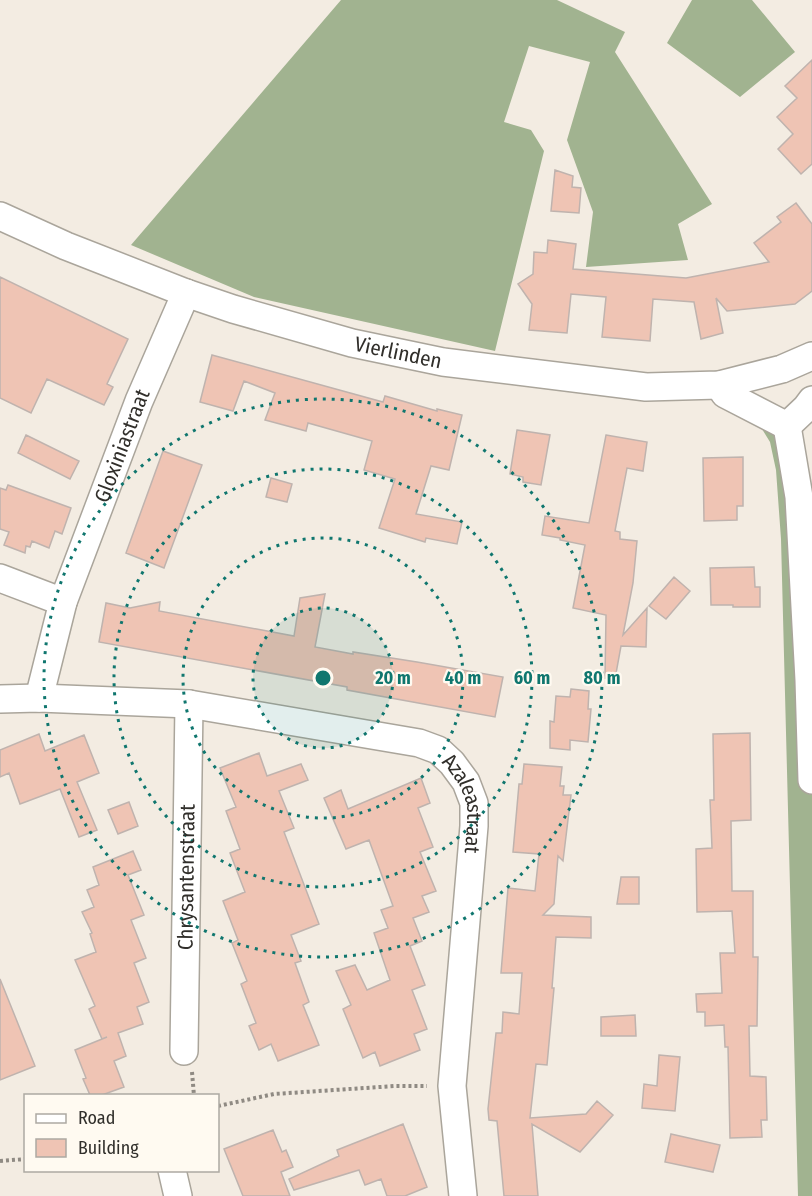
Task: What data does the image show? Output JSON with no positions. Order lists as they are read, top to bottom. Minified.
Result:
{"streets":{"street":["Vierlinden","Gloxiniastraat","Azaleastraat","Chrysantenstraat"]},"crossings":[["Vierlinden","Gloxiniastraat"],["Gloxiniastraat","Azaleastraat"],["Azaleastraat","Chrysantenstraat"]],"legend":["Road","Building"],"rings":["20 m","40 m","60 m","80 m"]}
